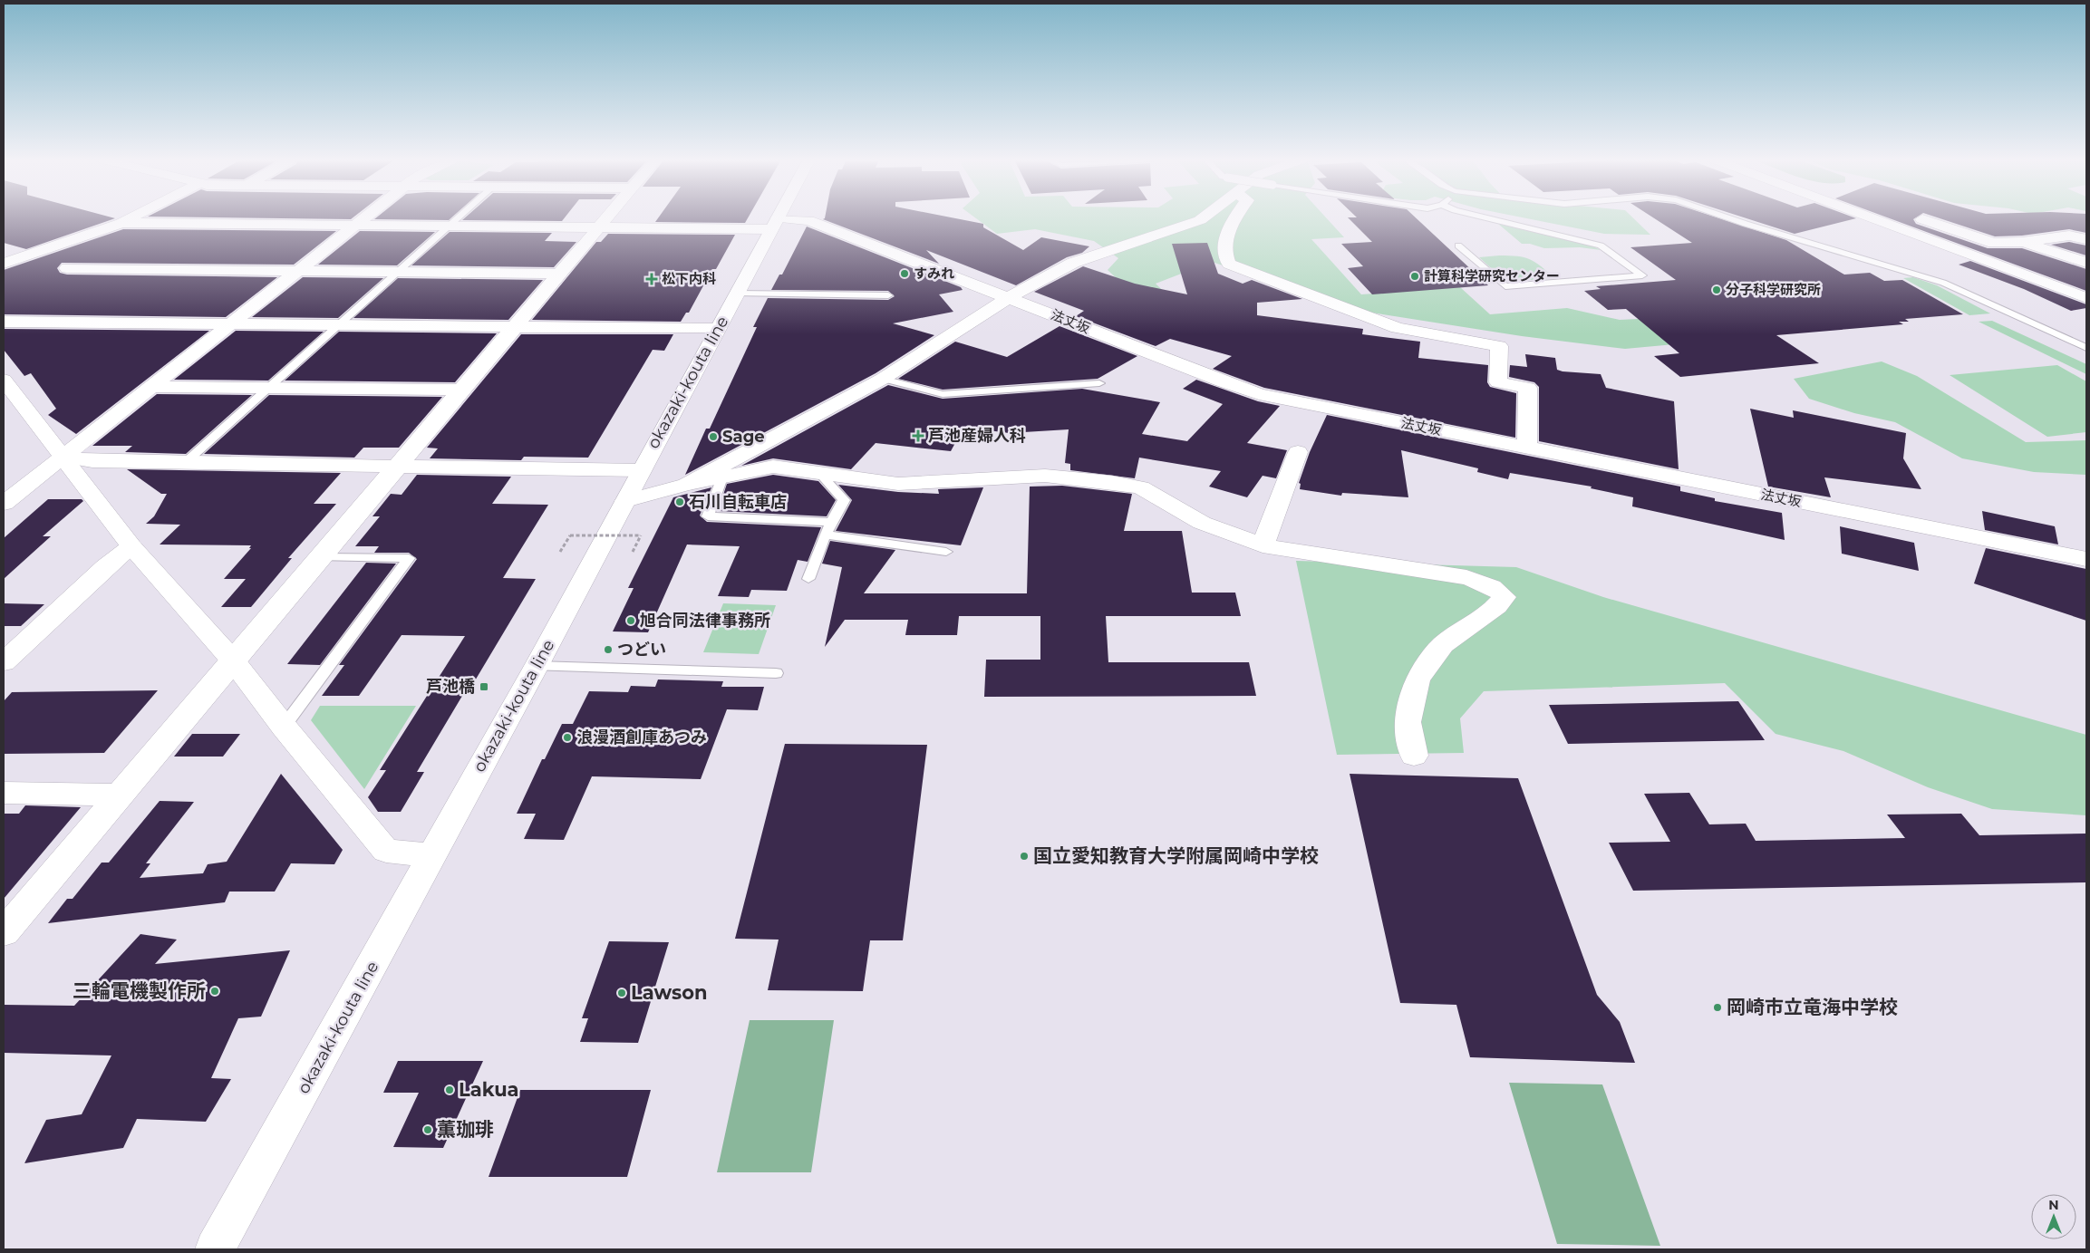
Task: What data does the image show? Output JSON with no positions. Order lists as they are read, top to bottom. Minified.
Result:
{"streets":{"street":["法丈坂","okazaki-kouta line"]},"crossings":[["法丈坂","okazaki-kouta line"]],"places":{"other":["すみれ","計算科学研究センター","分子科学研究所","Sage","石川自転車店","旭合同法律事務所","つどい","浪漫酒創庫あつみ","国立愛知教育大学附属岡崎中学校","三輪電機製作所","Lawson","岡崎市立竜海中学校","Lakua","薫珈琲"],"health":["松下内科","芦池産婦人科"],"transit":["芦池橋"]},"north":"top"}
